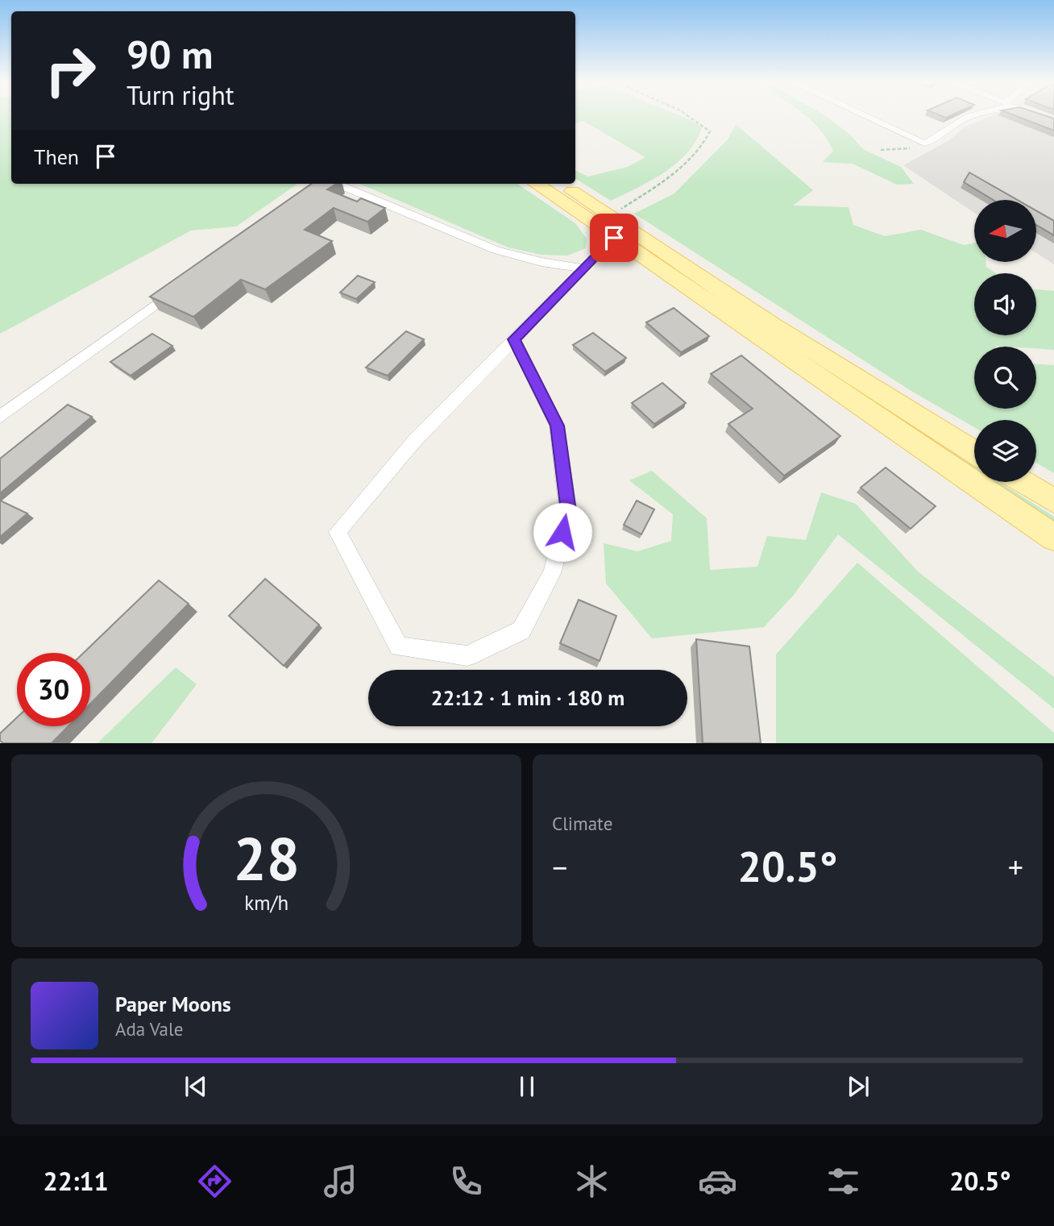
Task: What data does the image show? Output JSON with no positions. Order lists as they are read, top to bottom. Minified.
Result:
{"north":"left","page":{"turn":["90 m","Turn right"],"then":"Then","limit":"30","trip":"22:12 · 1 min · 180 m","tile":"Climate","heat":["−","20.5°","+"],"song":["Paper Moons","Ada Vale"],"tabs":["22:11","20.5°"],"gauge":["28","km/h"]}}
